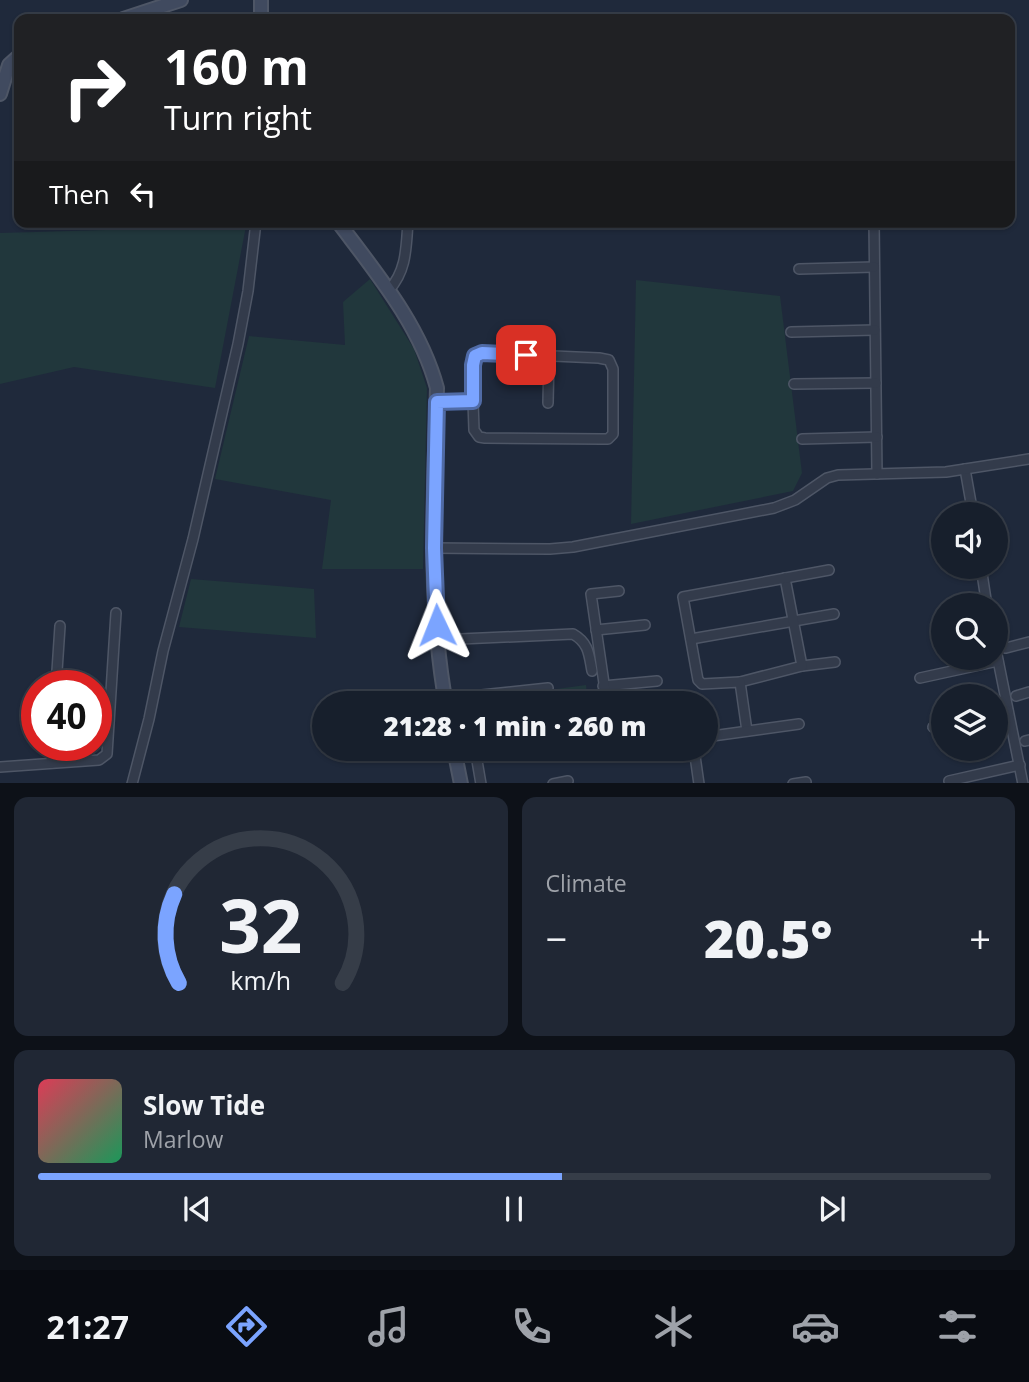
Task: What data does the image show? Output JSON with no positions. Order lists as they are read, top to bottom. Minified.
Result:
{"page":{"turn":["160 m","Turn right"],"then":"Then","limit":"40","trip":"21:28 · 1 min · 260 m","tile":"Climate","heat":["−","20.5°","+"],"song":["Slow Tide","Marlow"],"tabs":"21:27","gauge":["32","km/h"]}}
